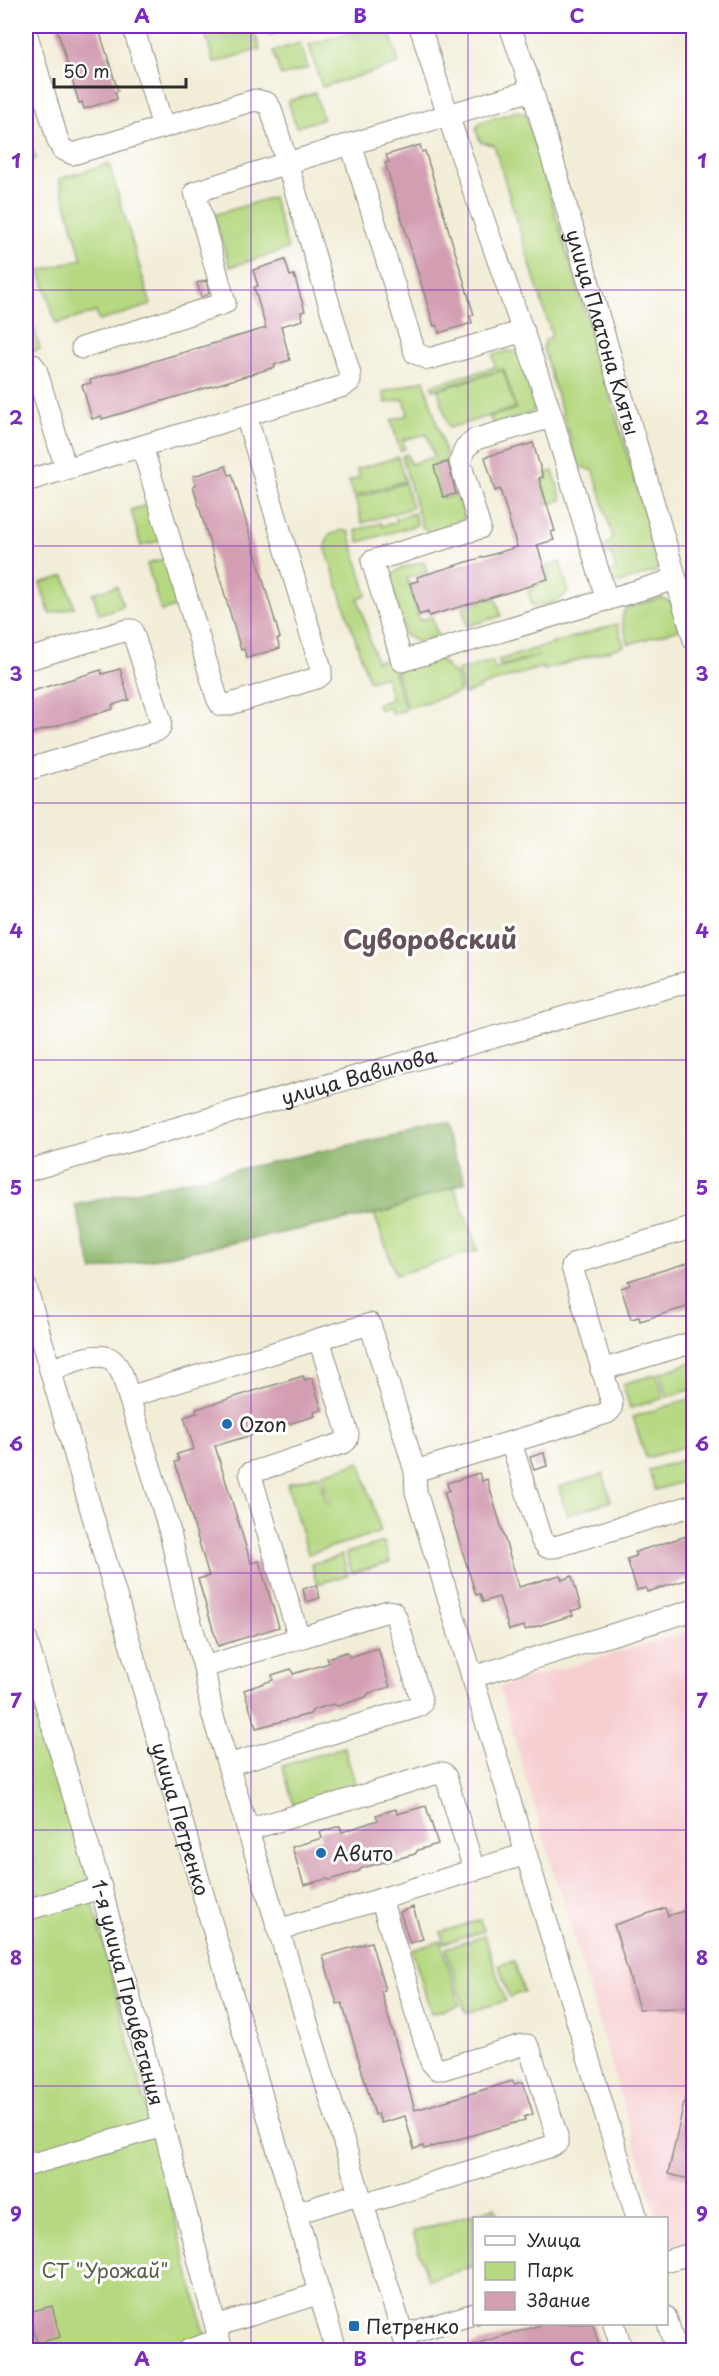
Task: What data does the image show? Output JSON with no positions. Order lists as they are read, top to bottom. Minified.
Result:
{"streets":{"street":["улица Платона Кляты","улица Вавилова","улица Петренко","1-я улица Процветания"]},"districts":["Суворовский"],"parks":["СТ \"Урожай\""],"places":{"other":["Ozon","Авито"],"transit":["Петренко"]},"legend":["Улица","Парк","Здание"],"scale_bar":"50 m","grid":{"columns":["A","B","C"],"rows":["1","2","3","4","5","6","7","8","9"]}}
